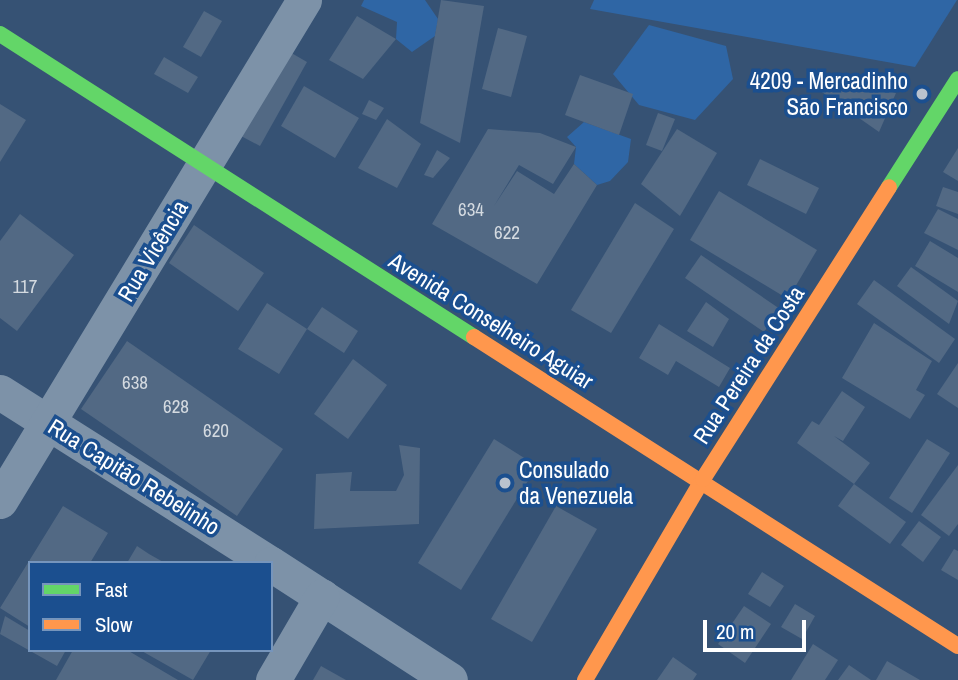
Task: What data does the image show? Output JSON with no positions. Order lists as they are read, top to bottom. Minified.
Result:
{"streets":{"main road":["Avenida Conselheiro Aguiar","Rua Pereira da Costa"],"street":["Rua Vicência","Rua Capitão Rebelinho"]},"crossings":[["Rua Vicência","Avenida Conselheiro Aguiar"],["Rua Vicência","Rua Capitão Rebelinho"],["Avenida Conselheiro Aguiar","Rua Pereira da Costa"]],"places":["4209 - Mercadinho São Francisco","Consulado da Venezuela"],"house_numbers":["634","622","117","638","628","620"],"legend":["Fast","Slow"],"scale_bar":"20 m"}
